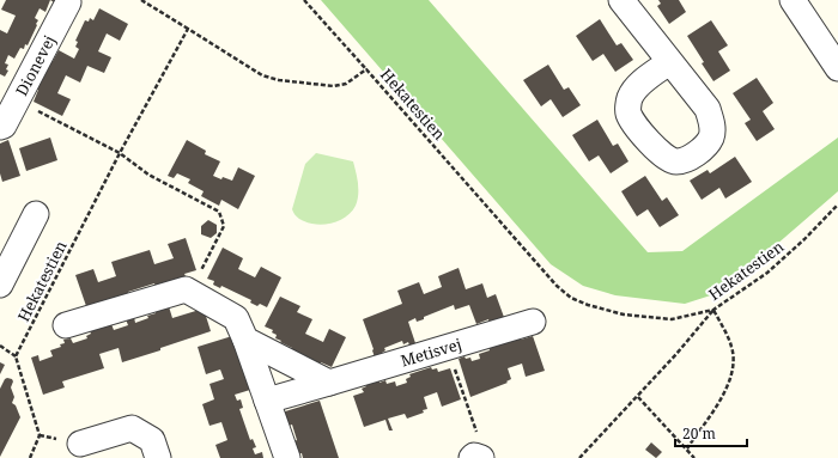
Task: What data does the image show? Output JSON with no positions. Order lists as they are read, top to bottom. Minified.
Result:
{"streets":{"street":["Dionevej","Metisvej"],"path":["Hekatestien"]},"scale_bar":"20 m"}
